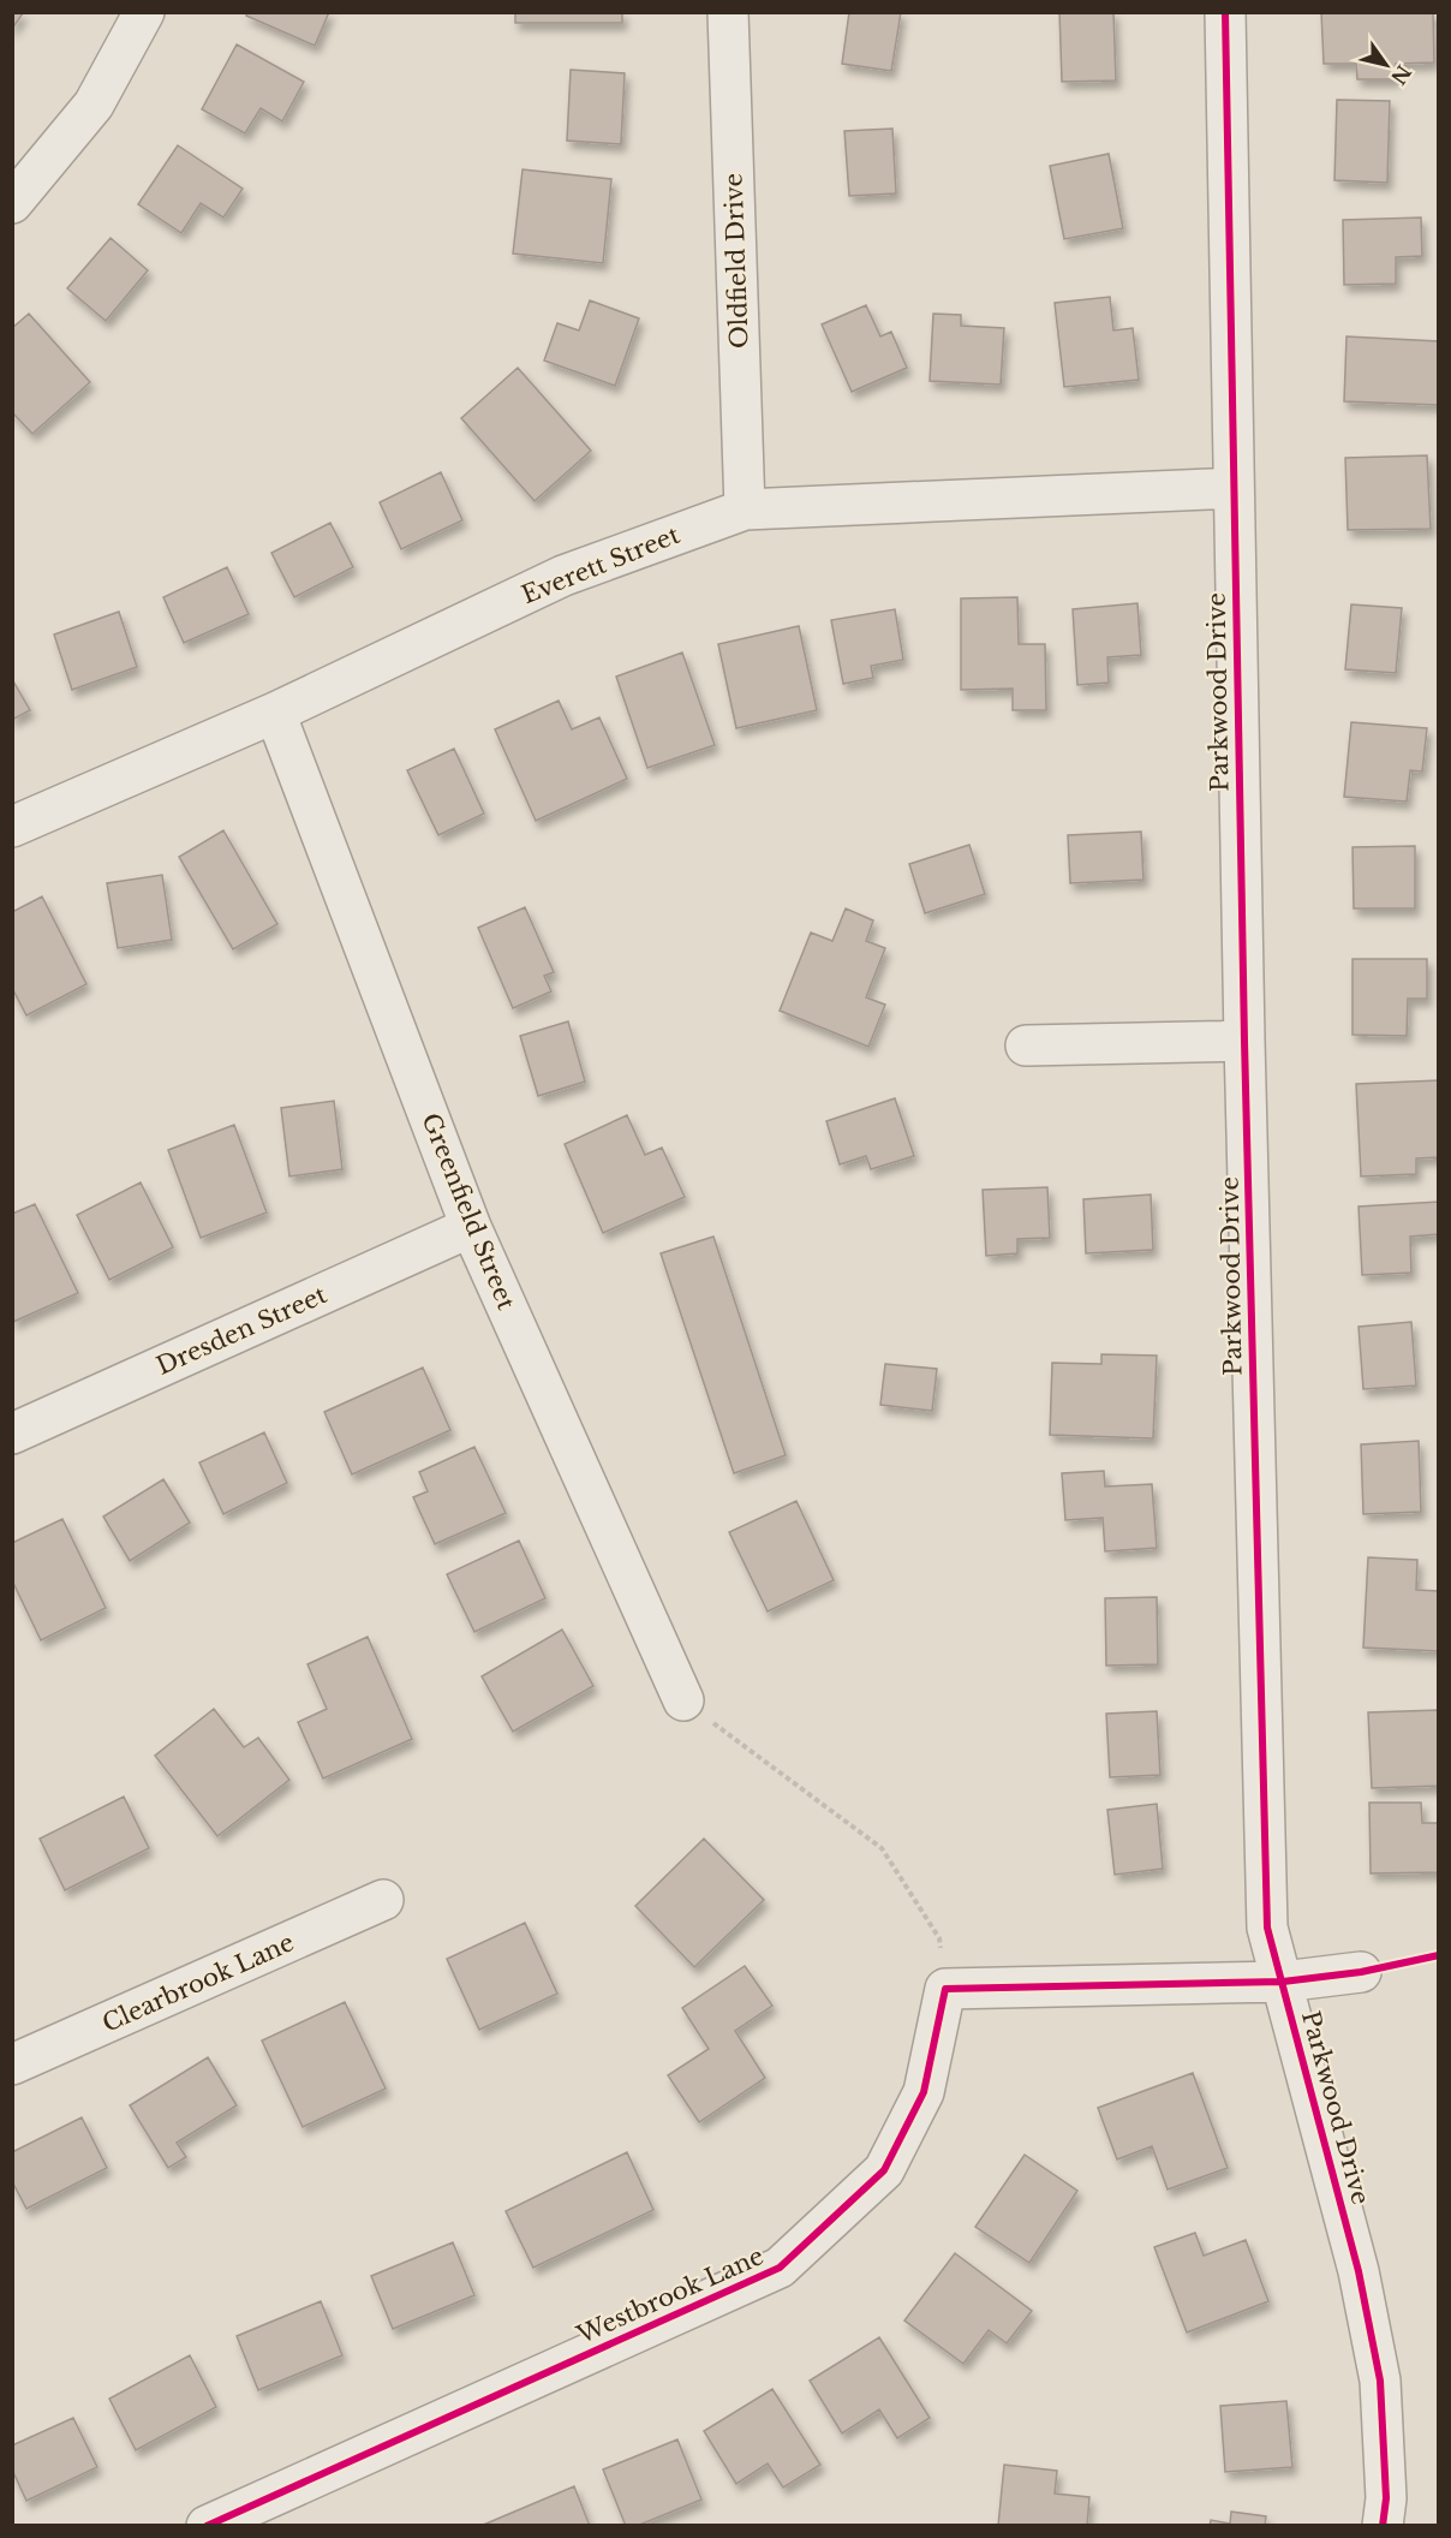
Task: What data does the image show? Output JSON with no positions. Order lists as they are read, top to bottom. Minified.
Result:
{"streets":{"street":["Oldfield Drive","Everett Street","Parkwood Drive","Greenfield Street","Dresden Street","Clearbrook Lane","Westbrook Lane"]},"crossings":[["Oldfield Drive","Everett Street"],["Everett Street","Parkwood Drive"],["Everett Street","Greenfield Street"],["Greenfield Street","Dresden Street"]],"north":"bottom right"}
